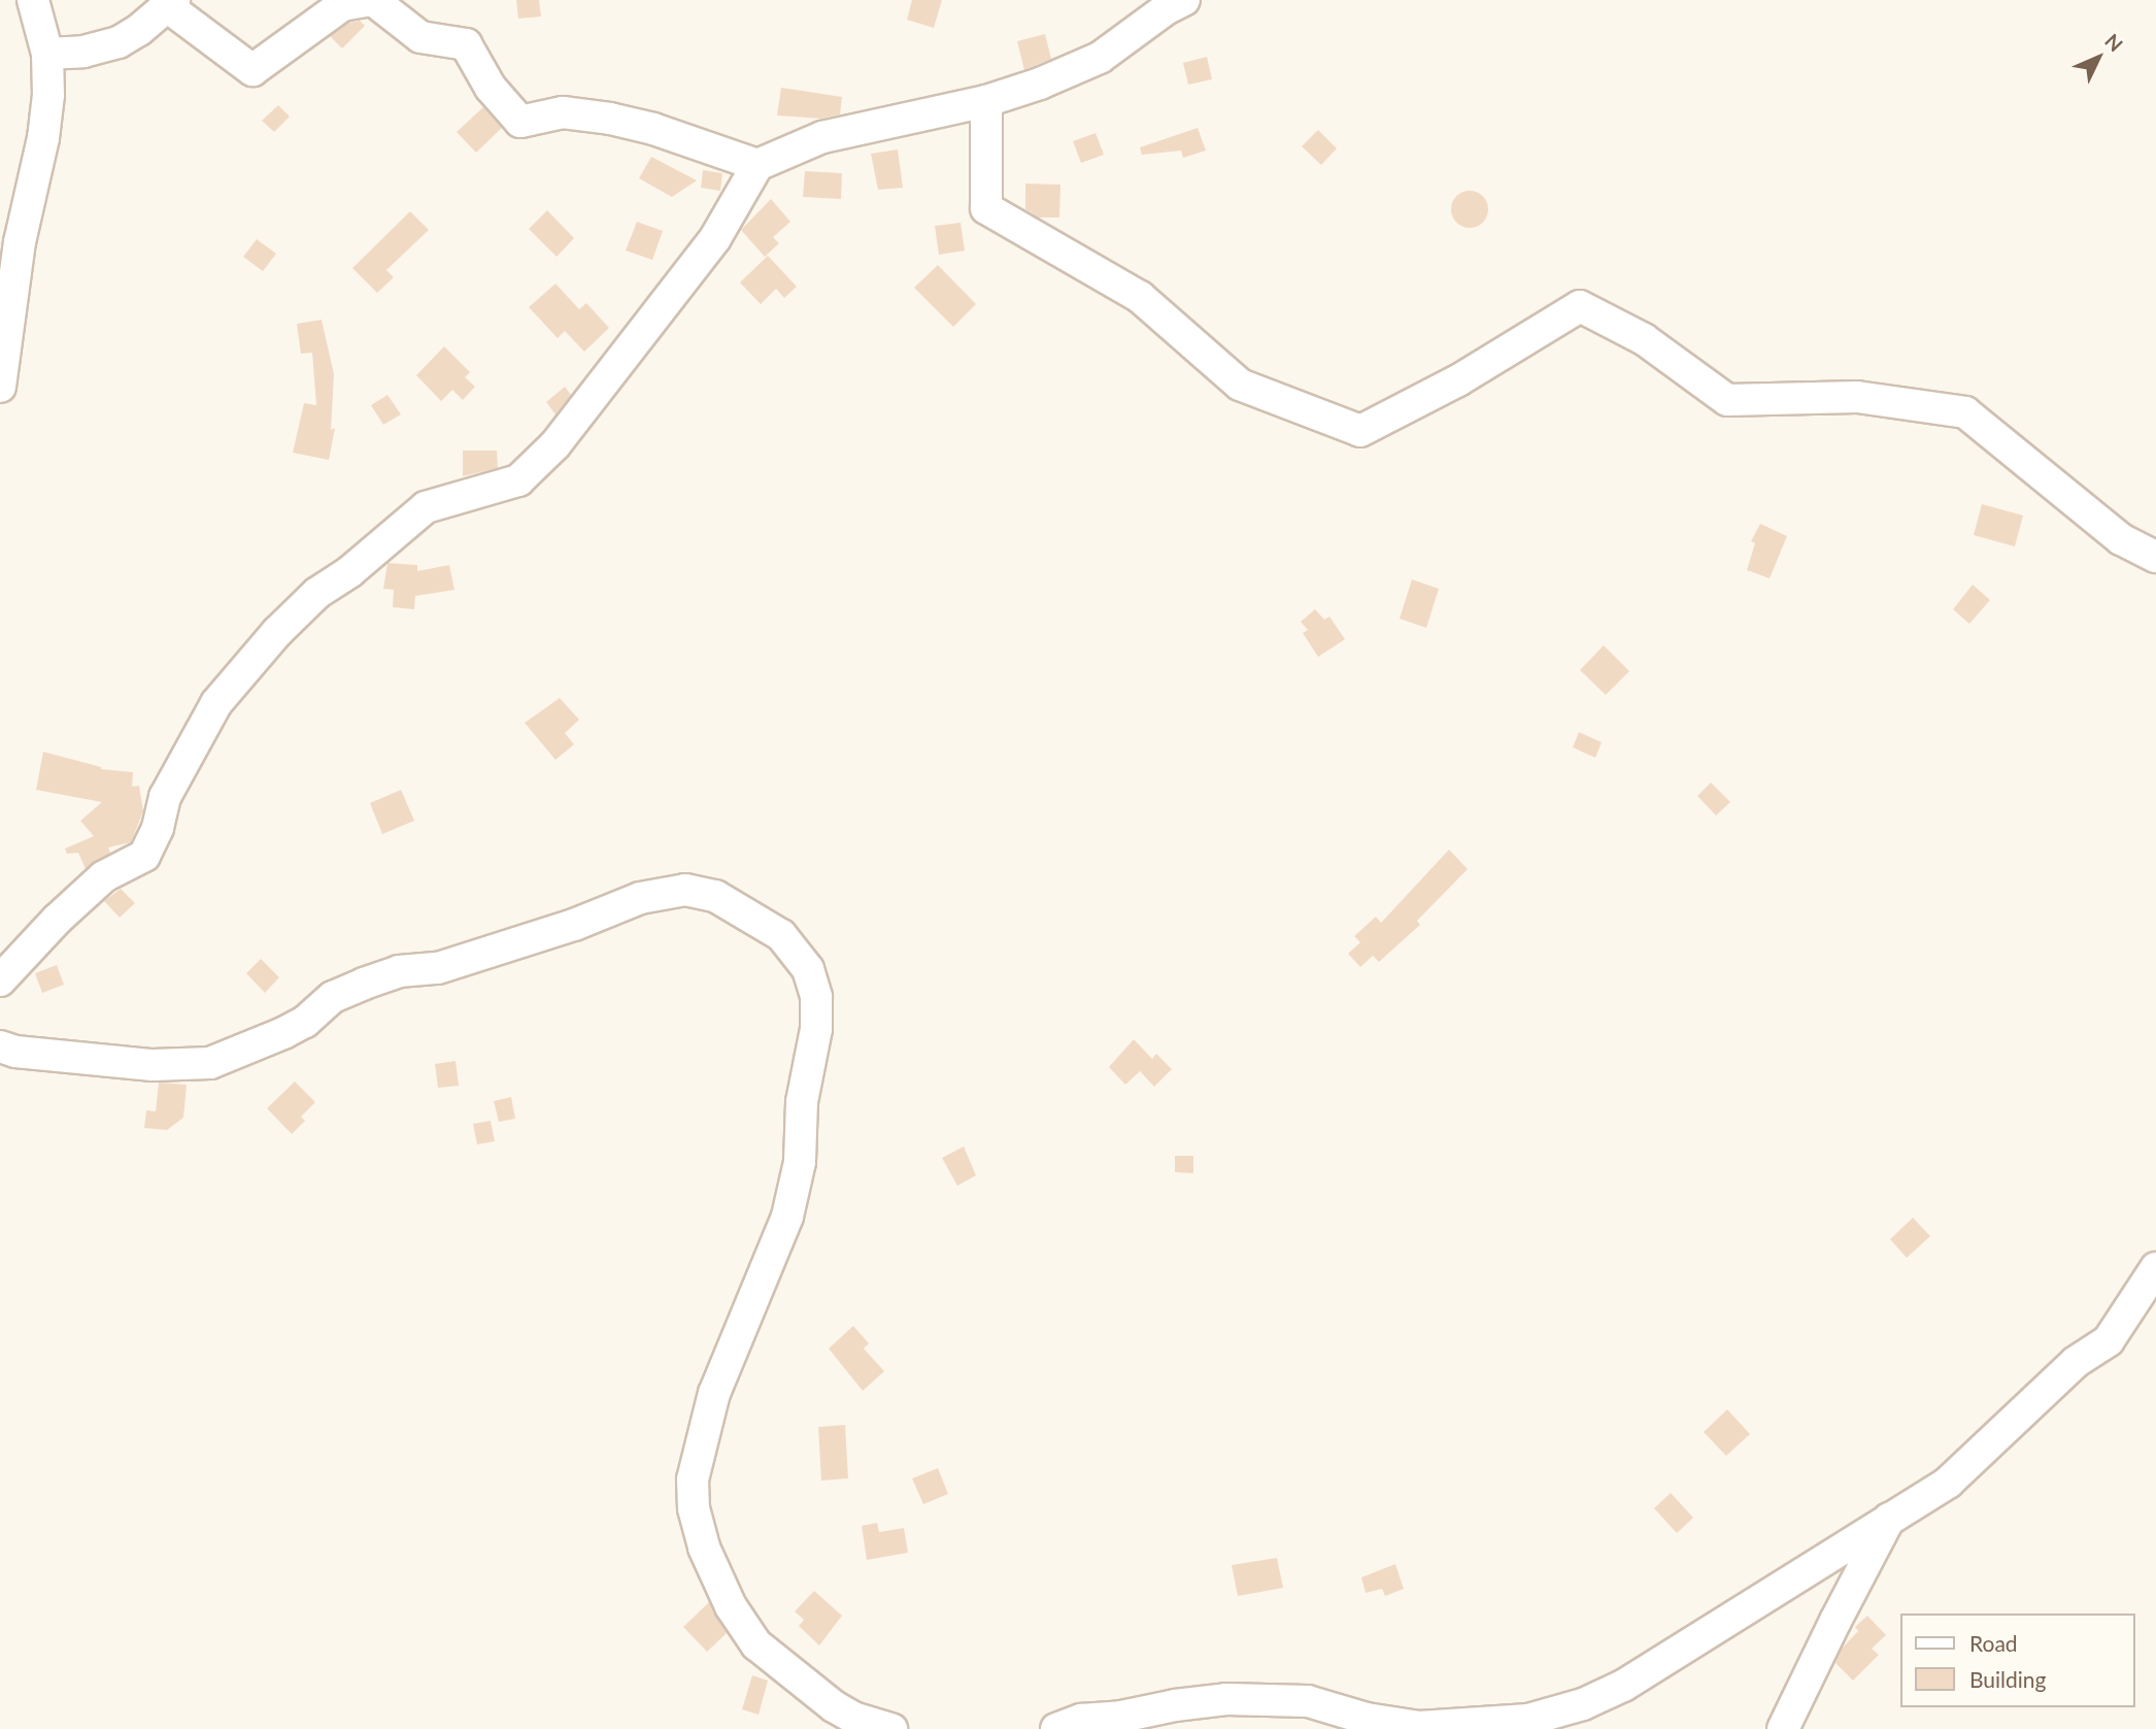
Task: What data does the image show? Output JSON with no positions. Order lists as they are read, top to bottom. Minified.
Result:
{"legend":["Road","Building"],"north":"top right"}
